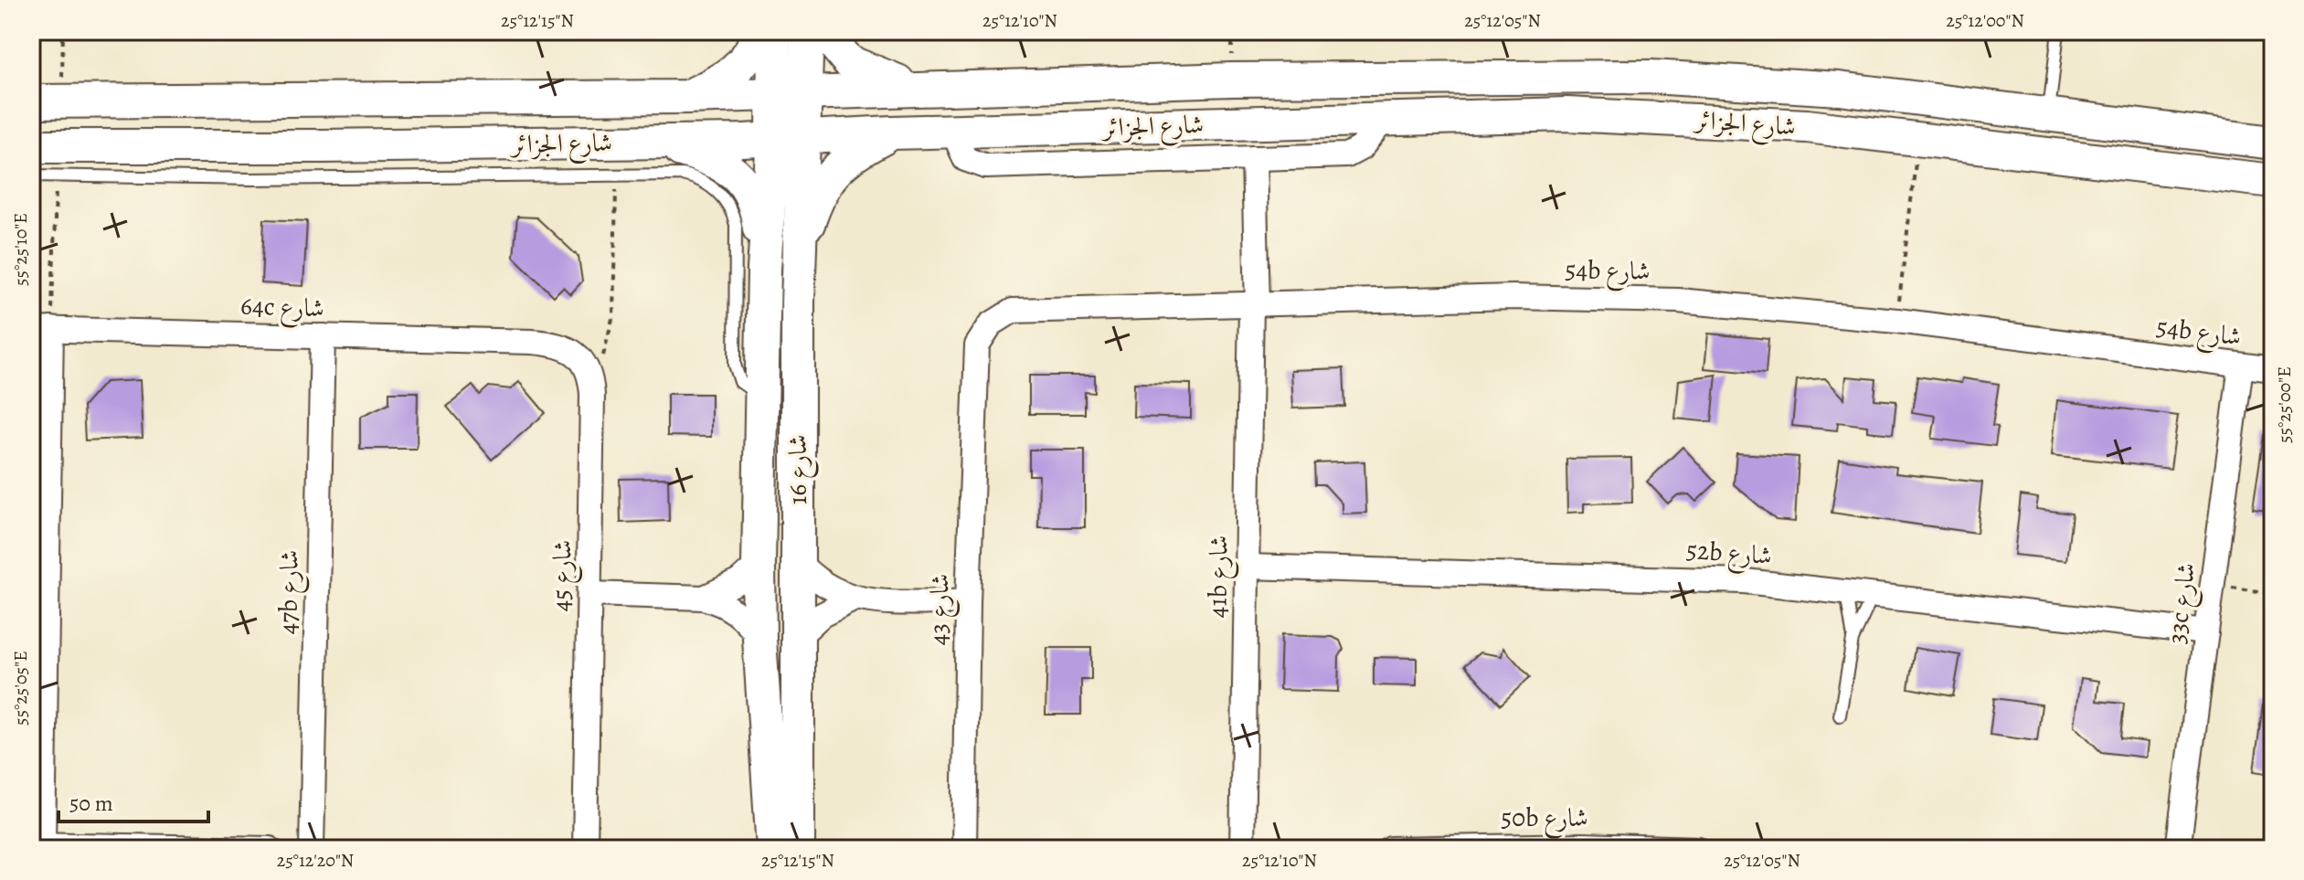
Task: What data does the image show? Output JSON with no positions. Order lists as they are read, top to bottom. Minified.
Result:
{"streets":{"main road":["شارع الجزائر","شارع 16"],"street":["54b شارع","64c شارع","52b شارع","شارع 45","41b شارع","47b شارع","33c شارع","شارع 43","50b شارع"]},"crossings":[["شارع الجزائر","شارع 16"],["54b شارع","41b شارع"],["54b شارع","33c شارع"],["54b شارع","شارع 43"],["64c شارع","شارع 45"],["64c شارع","47b شارع"],["52b شارع","41b شارع"],["52b شارع","33c شارع"]],"scale_bar":"50 m","coordinates":["25°12'15\"N","25°12'10\"N","25°12'05\"N","25°12'00\"N","55°25'10\"E","55°25'00\"E","55°25'05\"E","25°12'20\"N"]}
